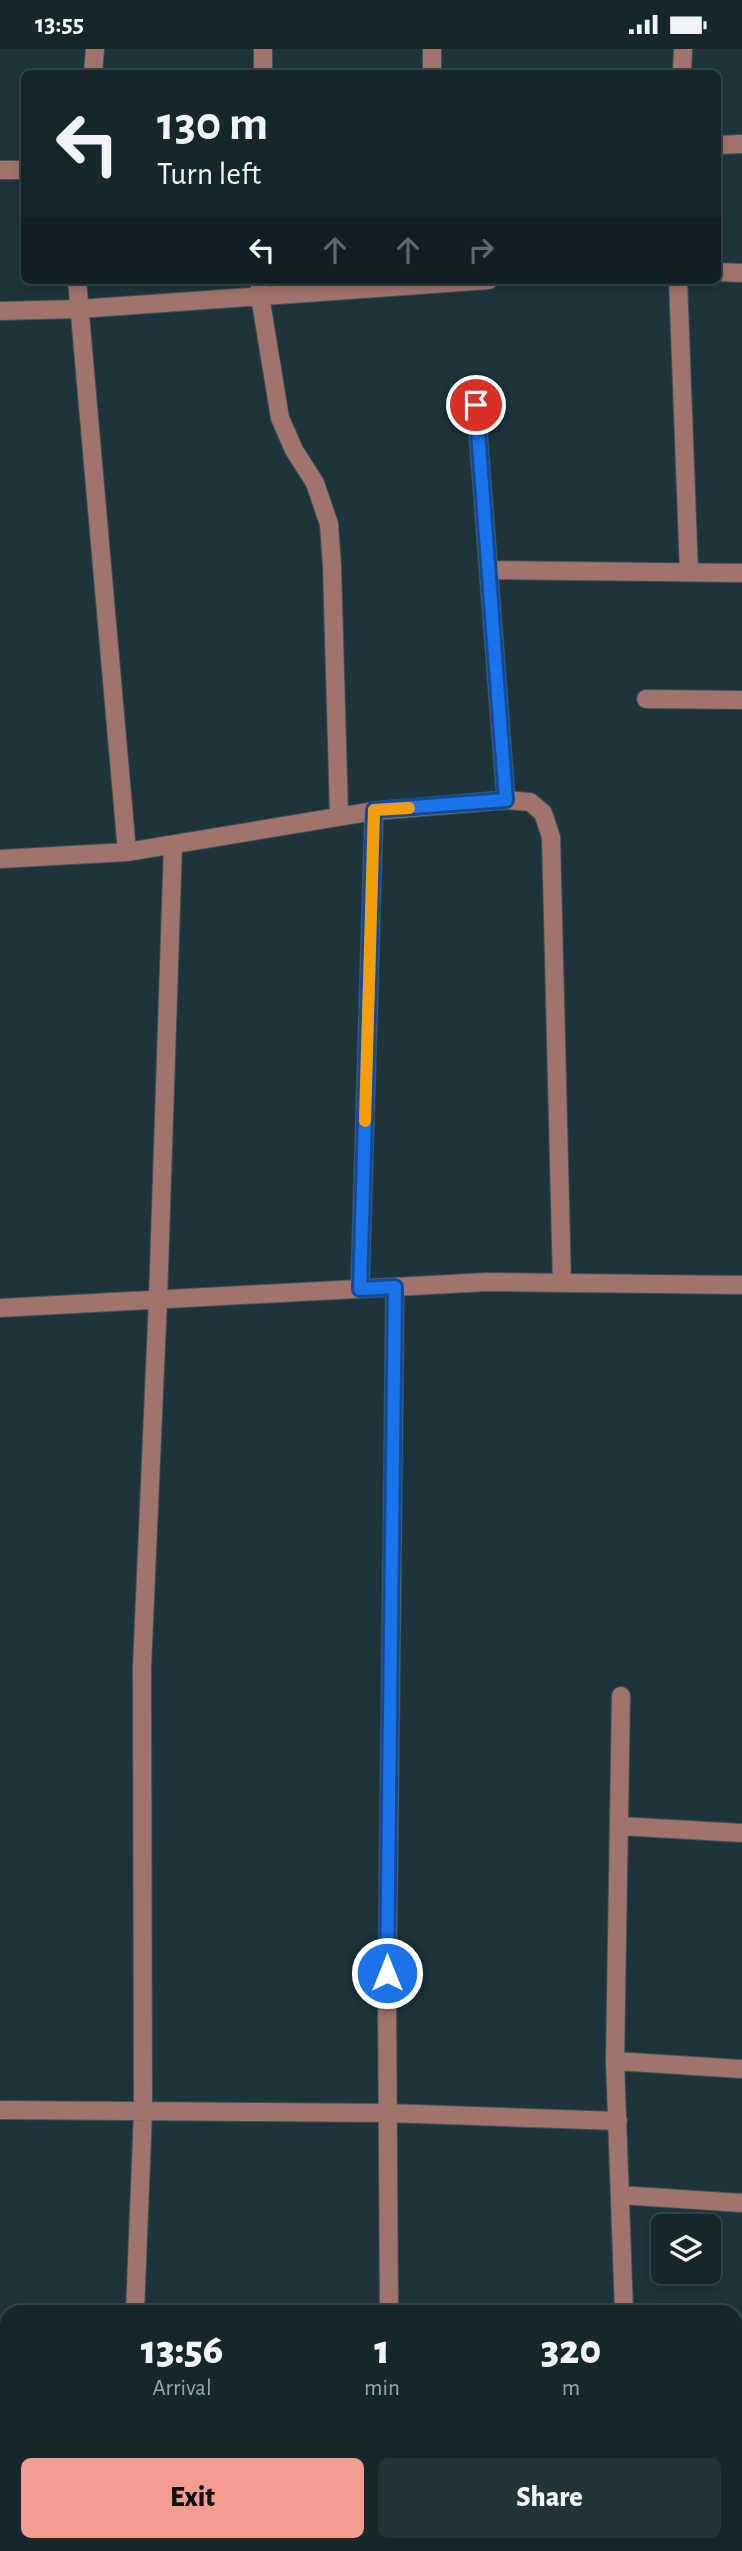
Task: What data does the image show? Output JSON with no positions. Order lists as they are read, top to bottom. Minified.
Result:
{"page":{"status":"13:55","turn":["130 m","Turn left"],"eta":["13:56","Arrival","1","min","320","m"],"buttons":["Exit","Share"]}}
